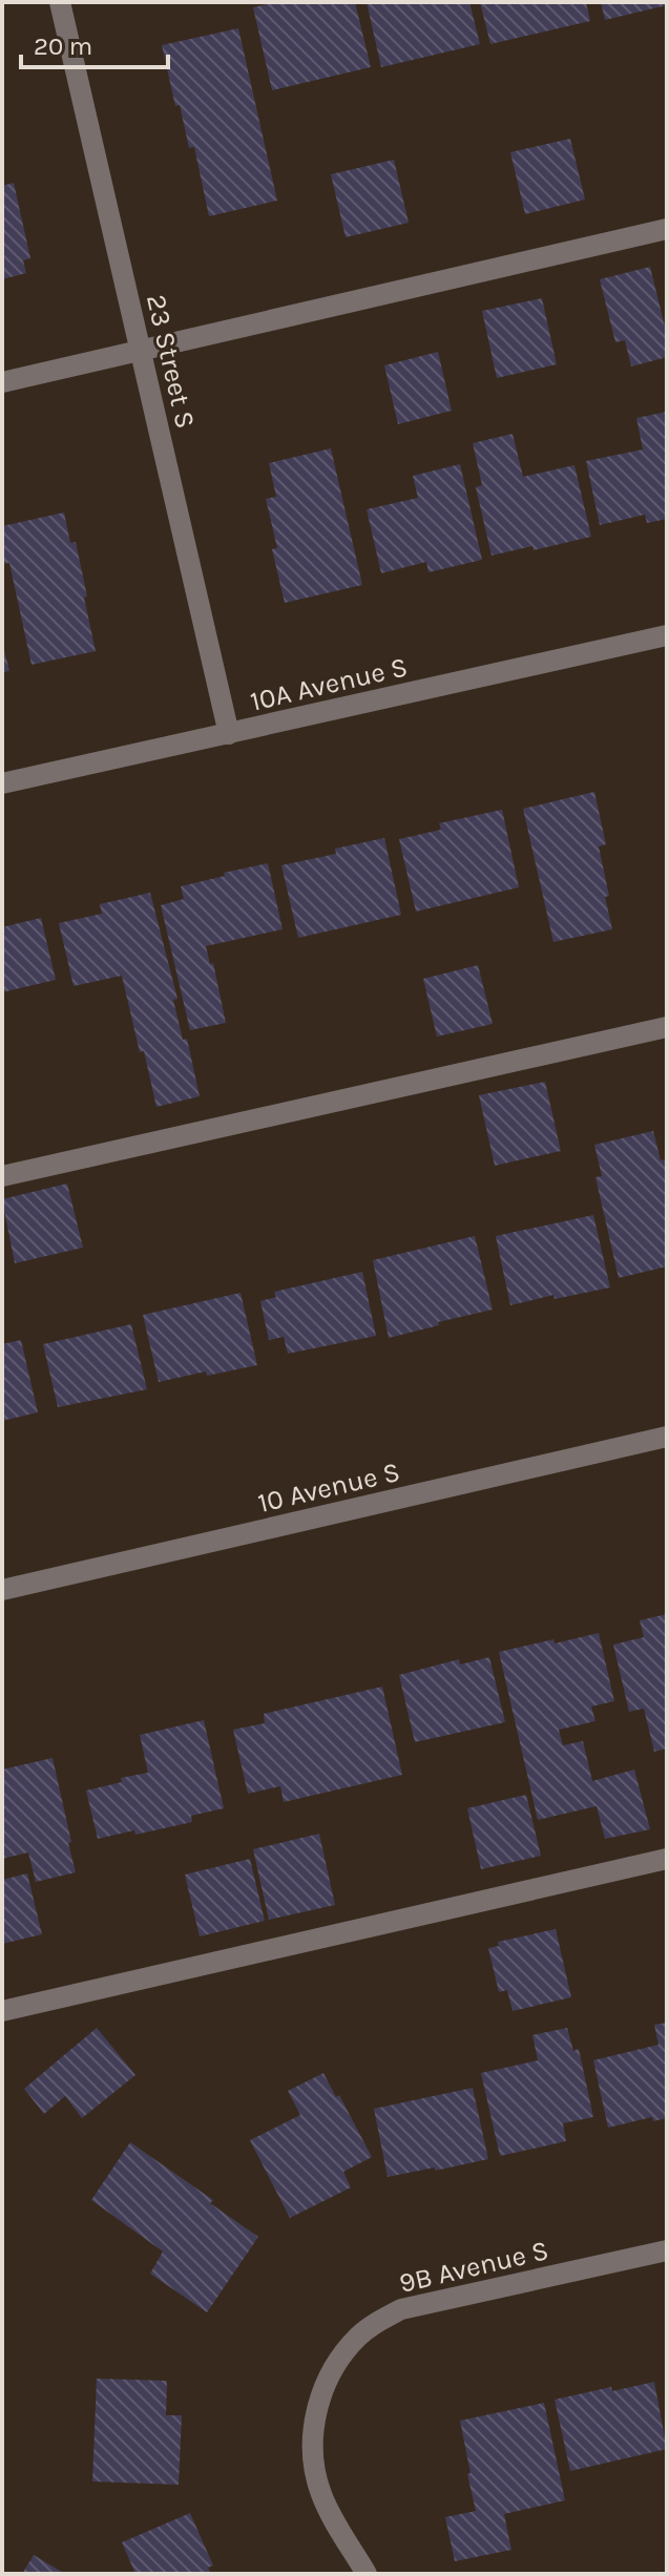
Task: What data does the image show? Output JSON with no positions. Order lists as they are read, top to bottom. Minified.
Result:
{"streets":{"street":["23 Street S","10A Avenue S","10 Avenue S","9B Avenue S"]},"crossings":[["23 Street S","10A Avenue S"]],"scale_bar":"20 m"}
